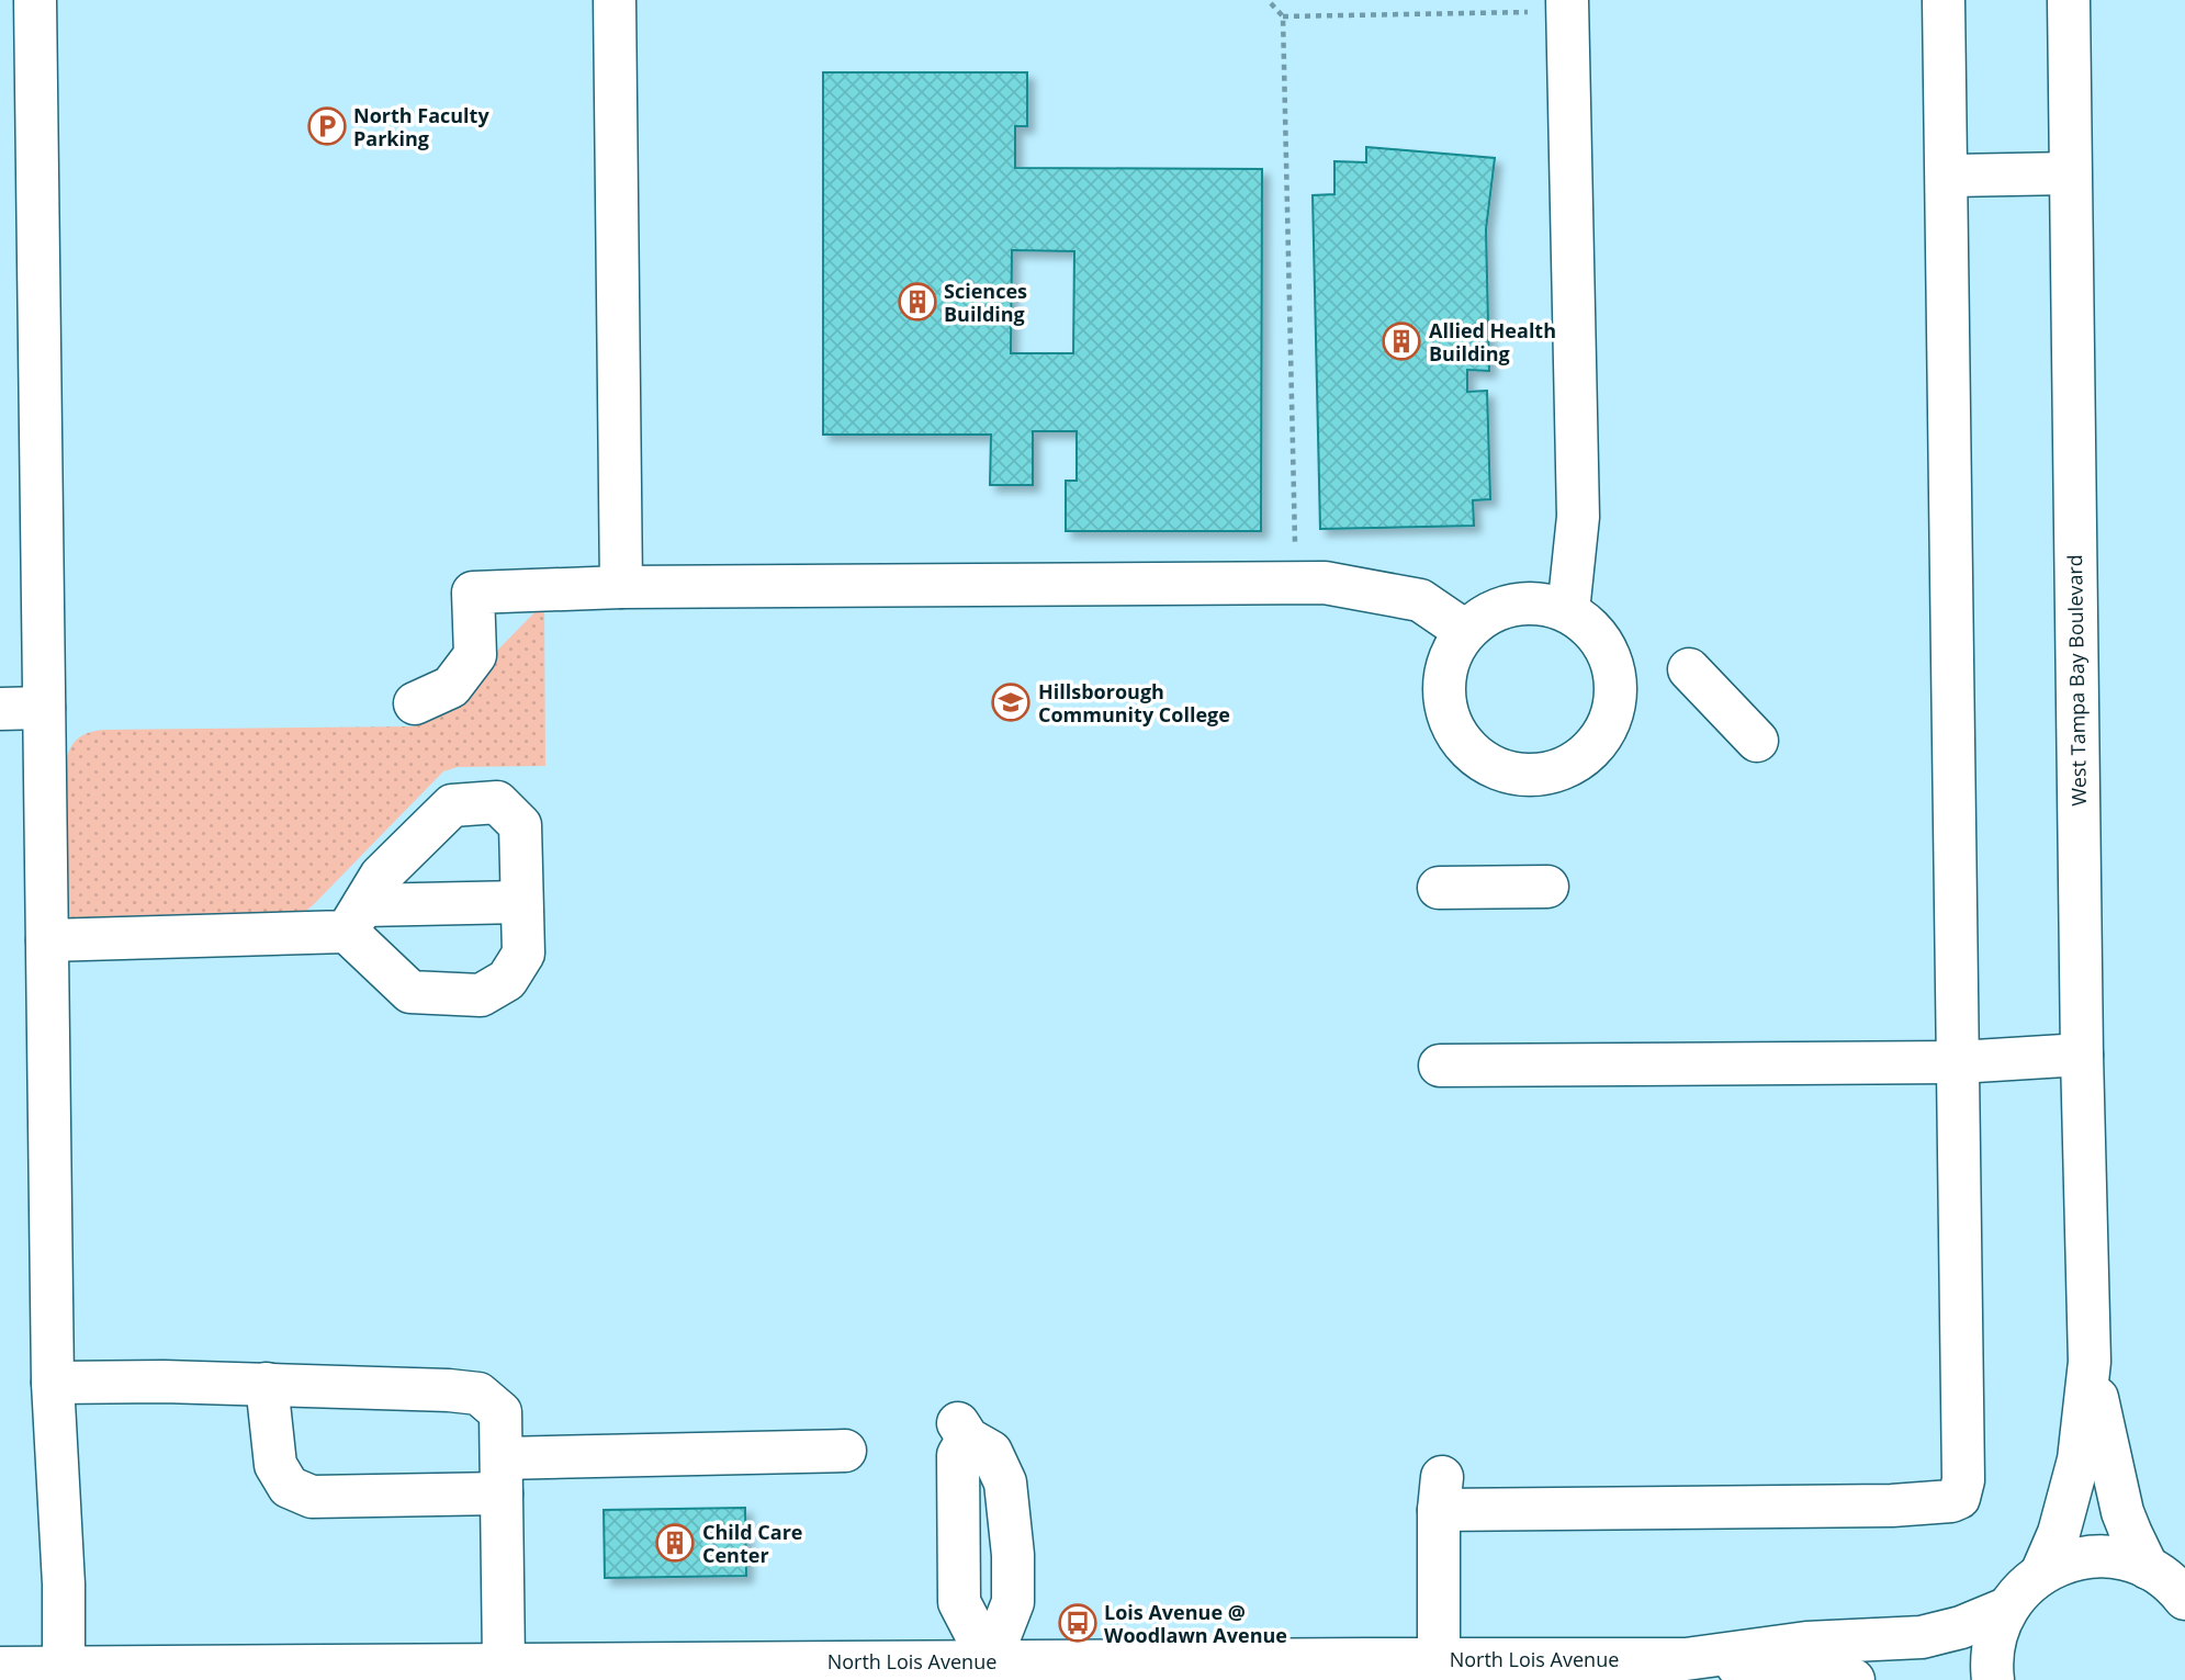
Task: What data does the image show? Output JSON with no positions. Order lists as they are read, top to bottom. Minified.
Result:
{"streets":{"street":["West Tampa Bay Boulevard","North Lois Avenue"]},"places":{"parking":["North Faculty Parking"],"building":["Sciences Building","Allied Health Building","Child Care Center"],"school or university":["Hillsborough Community College"],"bus stop":["Lois Avenue @ Woodlawn Avenue"]}}
